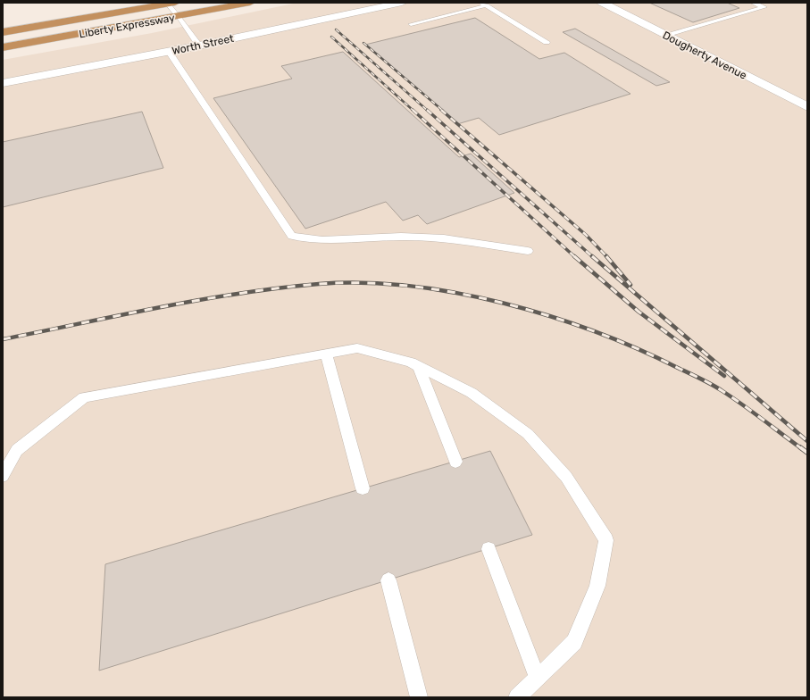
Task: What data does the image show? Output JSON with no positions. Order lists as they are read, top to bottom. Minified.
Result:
{"streets":{"highway":["Liberty Expressway"],"street":["Worth Street","Dougherty Avenue"]}}
